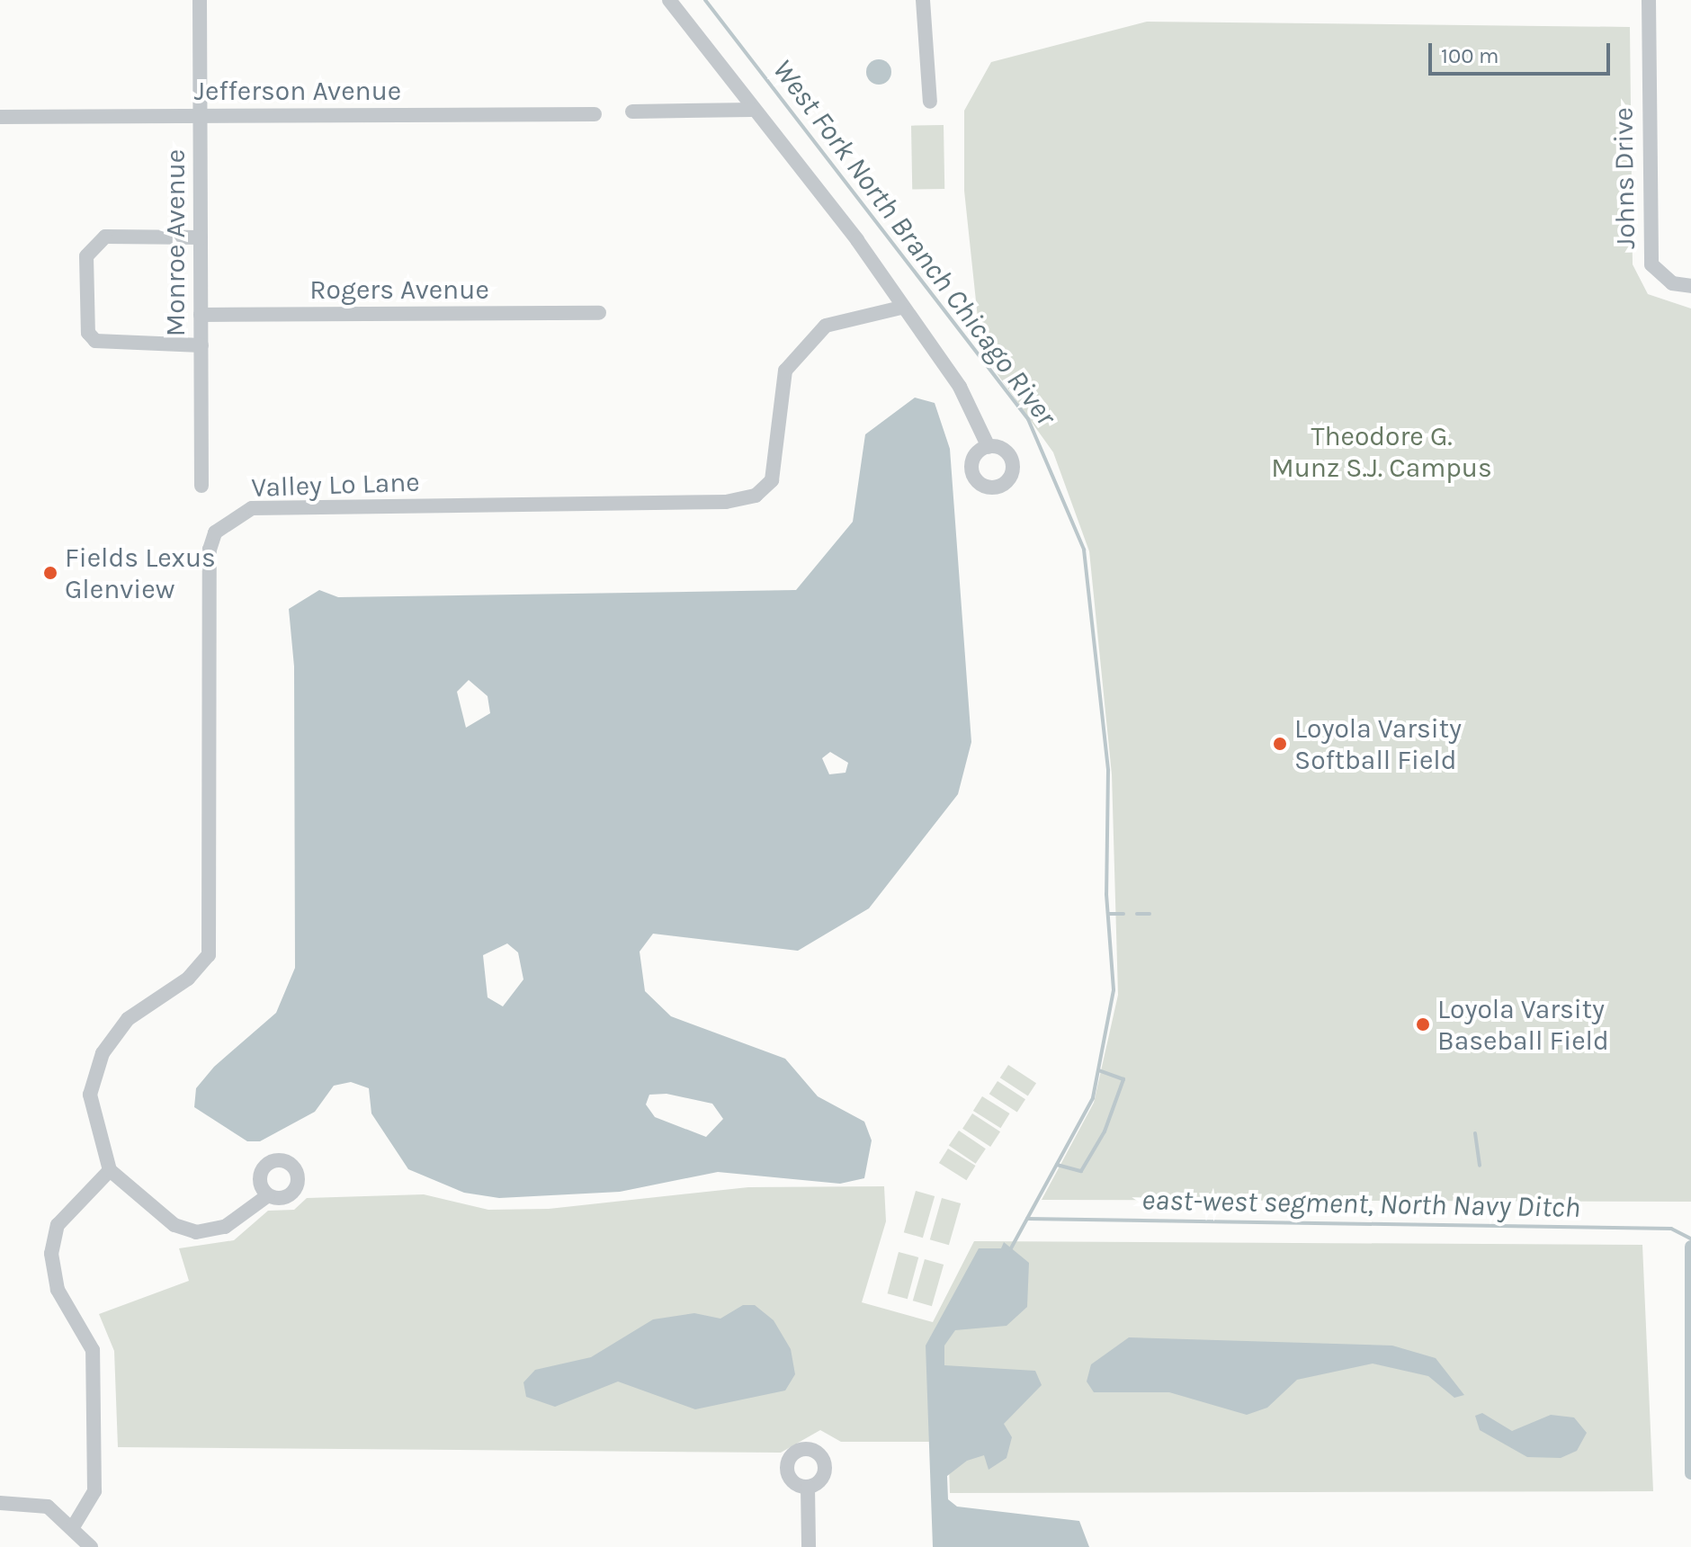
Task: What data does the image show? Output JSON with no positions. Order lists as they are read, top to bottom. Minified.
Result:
{"streets":{"street":["Jefferson Avenue","Johns Drive","Monroe Avenue","Rogers Avenue","Valley Lo Lane"]},"crossings":[["Jefferson Avenue","Monroe Avenue"],["Monroe Avenue","Rogers Avenue"]],"water":["West Fork North Branch Chicago River","east-west segment, North Navy Ditch"],"parks":["Theodore G. Munz S.J. Campus"],"places":["Fields Lexus Glenview","Loyola Varsity Softball Field","Loyola Varsity Baseball Field"],"scale_bar":"100 m"}
